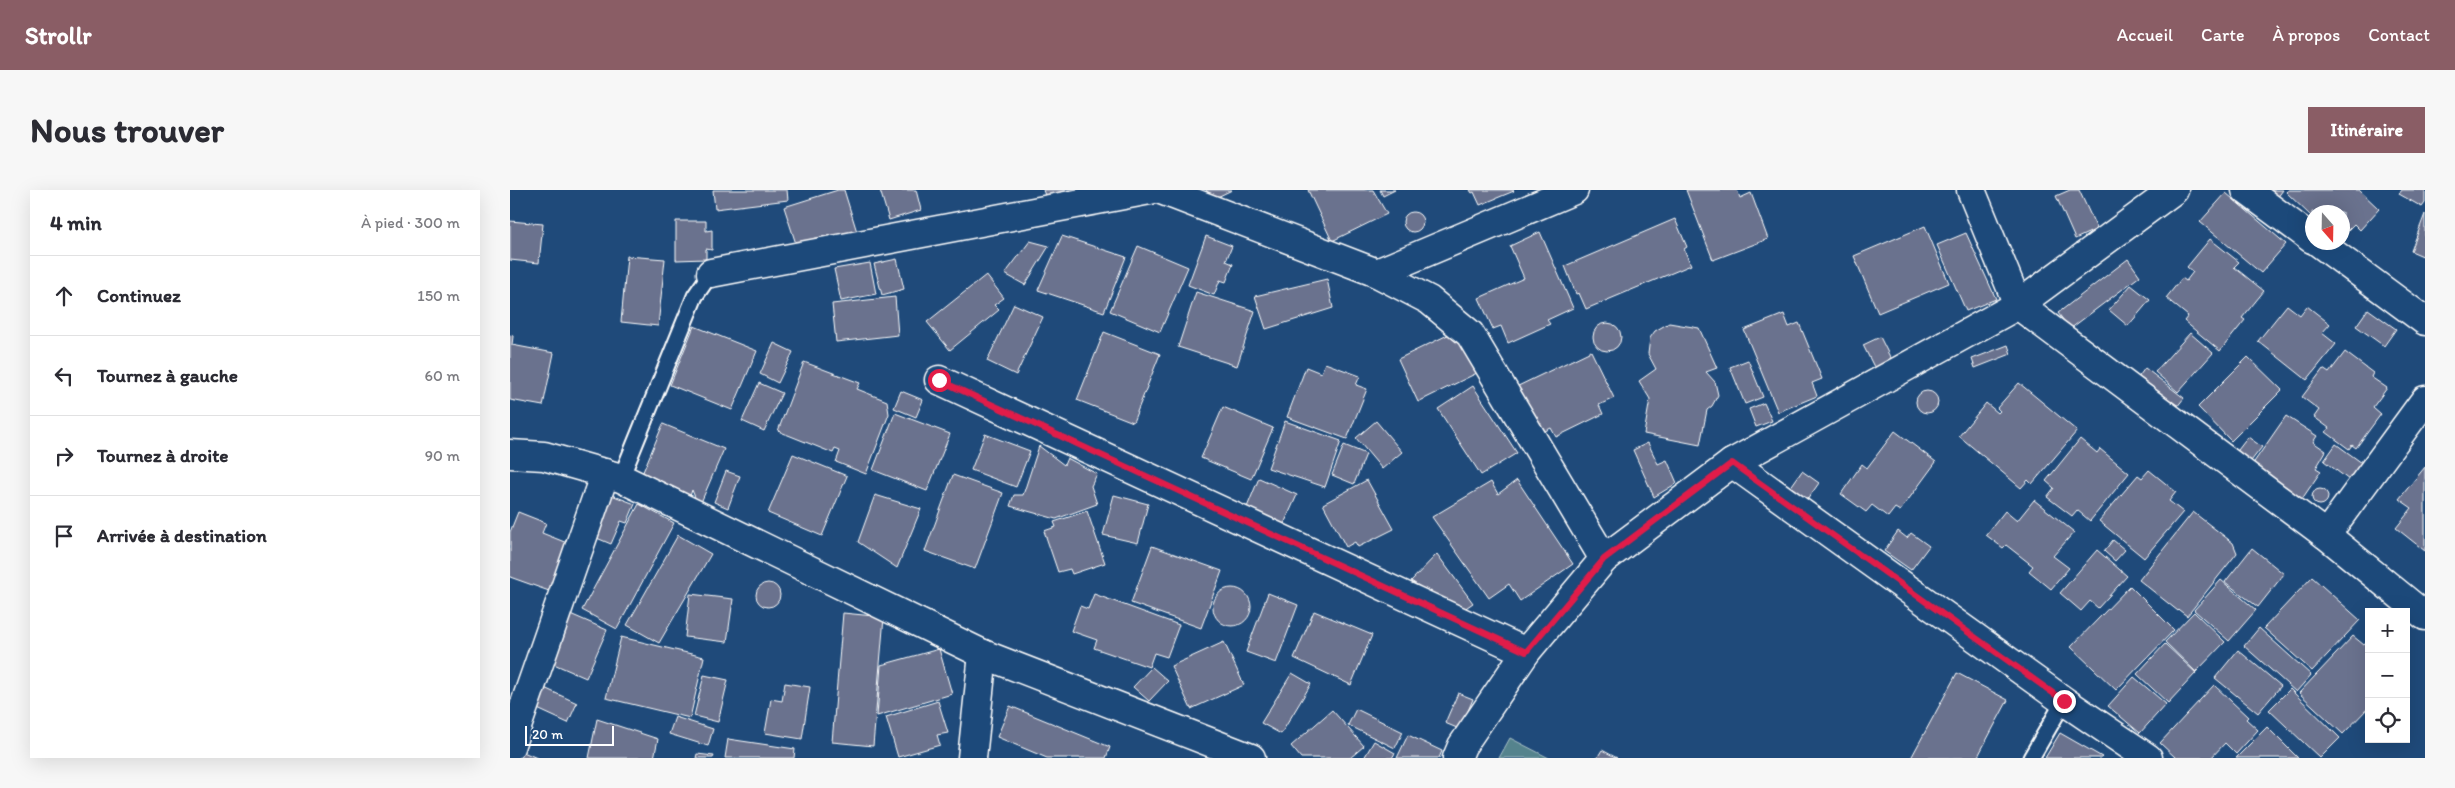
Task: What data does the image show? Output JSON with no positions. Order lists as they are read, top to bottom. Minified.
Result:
{"scale_bar":"20 m","north":"bottom","page":{"header":"Strollr","nav":["Accueil","Carte","À propos","Contact"],"buttons":"Itinéraire","title":"Nous trouver","heading":["4 min","À pied · 300 m"],"list":[["Continuez","150 m"],["Tournez à gauche","60 m"],["Tournez à droite","90 m"],"Arrivée à destination"],"map_buttons":["+","−"],"scale":"20 m"}}
